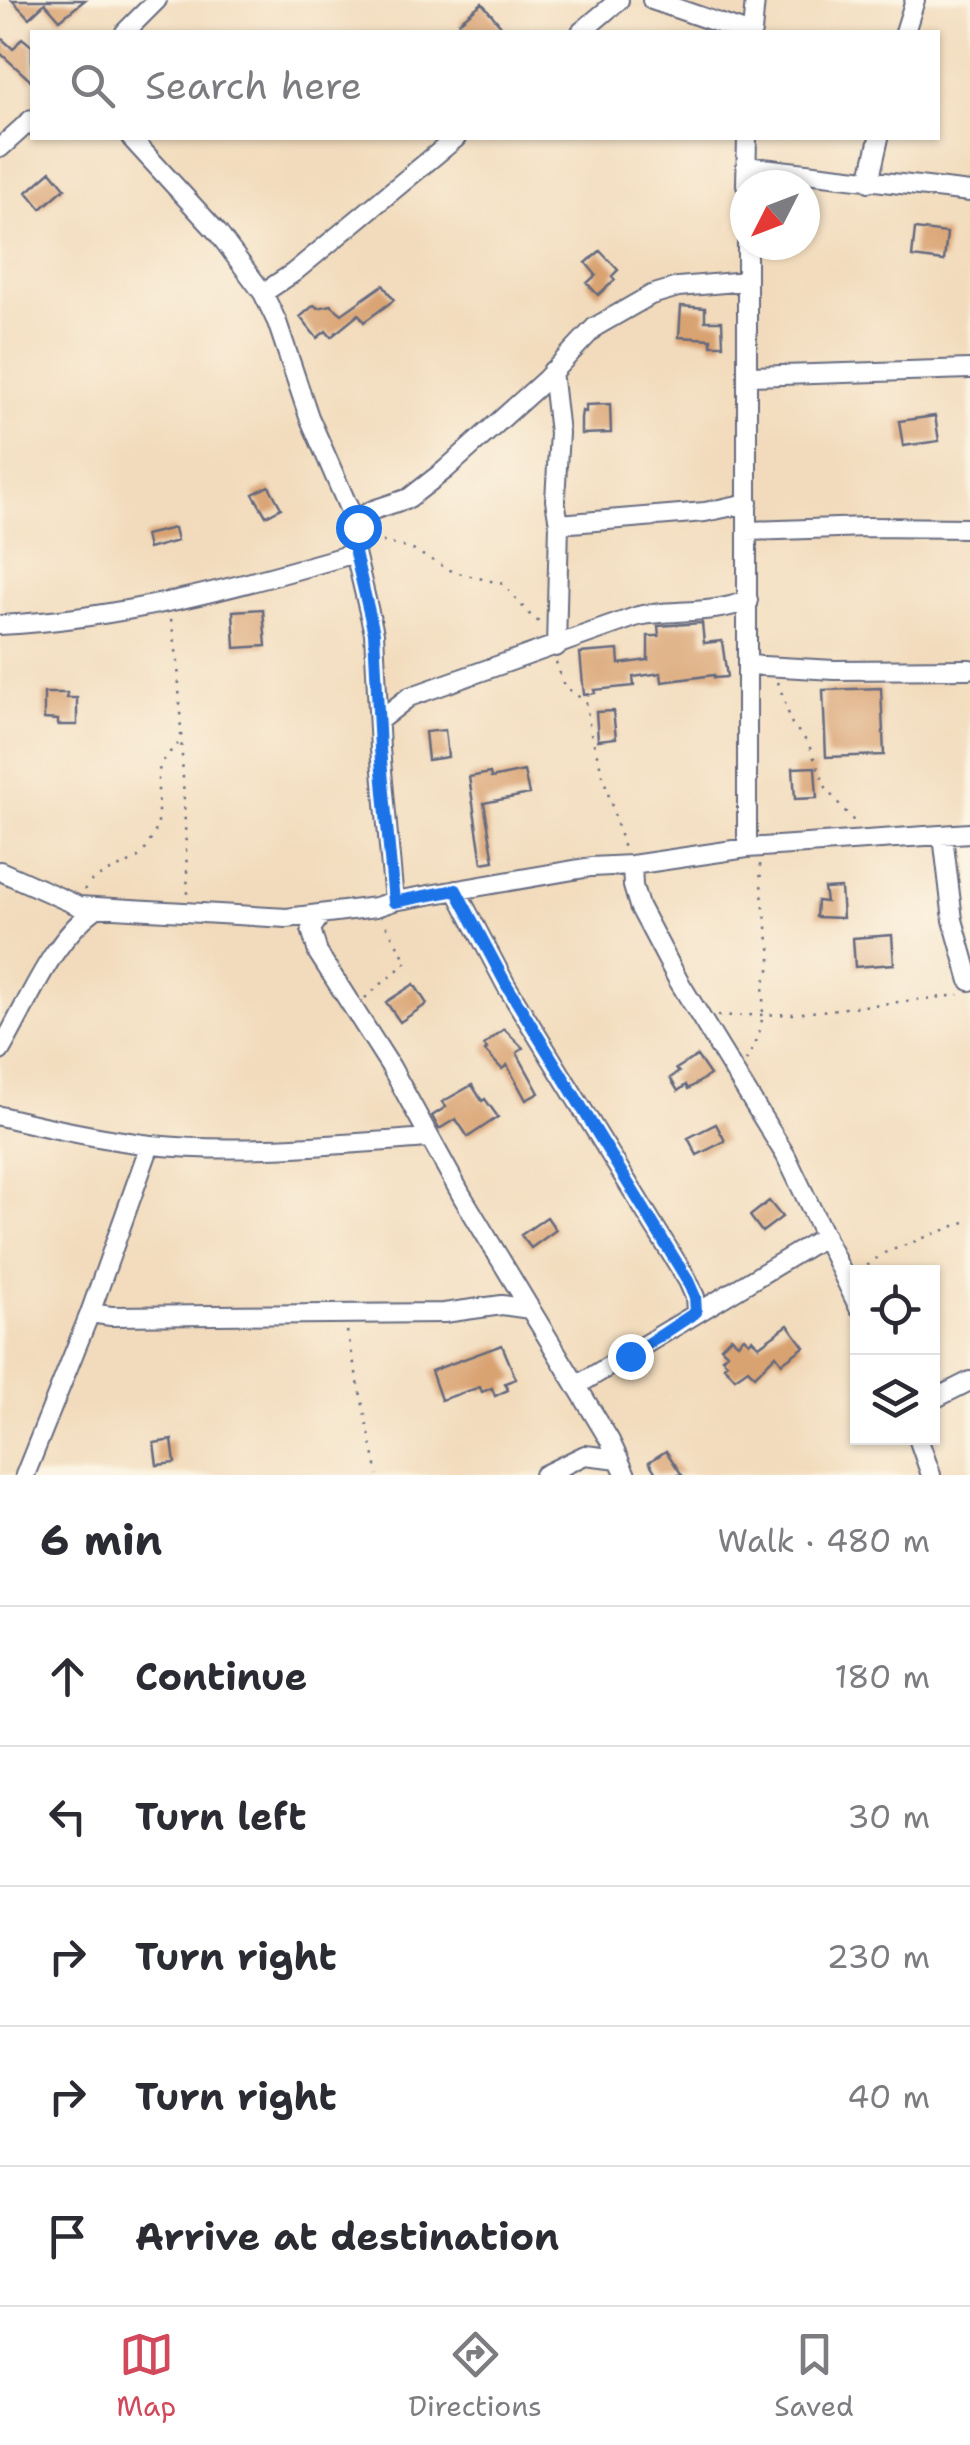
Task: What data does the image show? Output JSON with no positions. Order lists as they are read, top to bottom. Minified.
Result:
{"north":"bottom left","page":{"search":"Search here","heading":["6 min","Walk · 480 m"],"list":[["Continue","180 m"],["Turn left","30 m"],["Turn right","230 m"],["Turn right","40 m"],"Arrive at destination"],"nav":["Map","Directions","Saved"]}}
